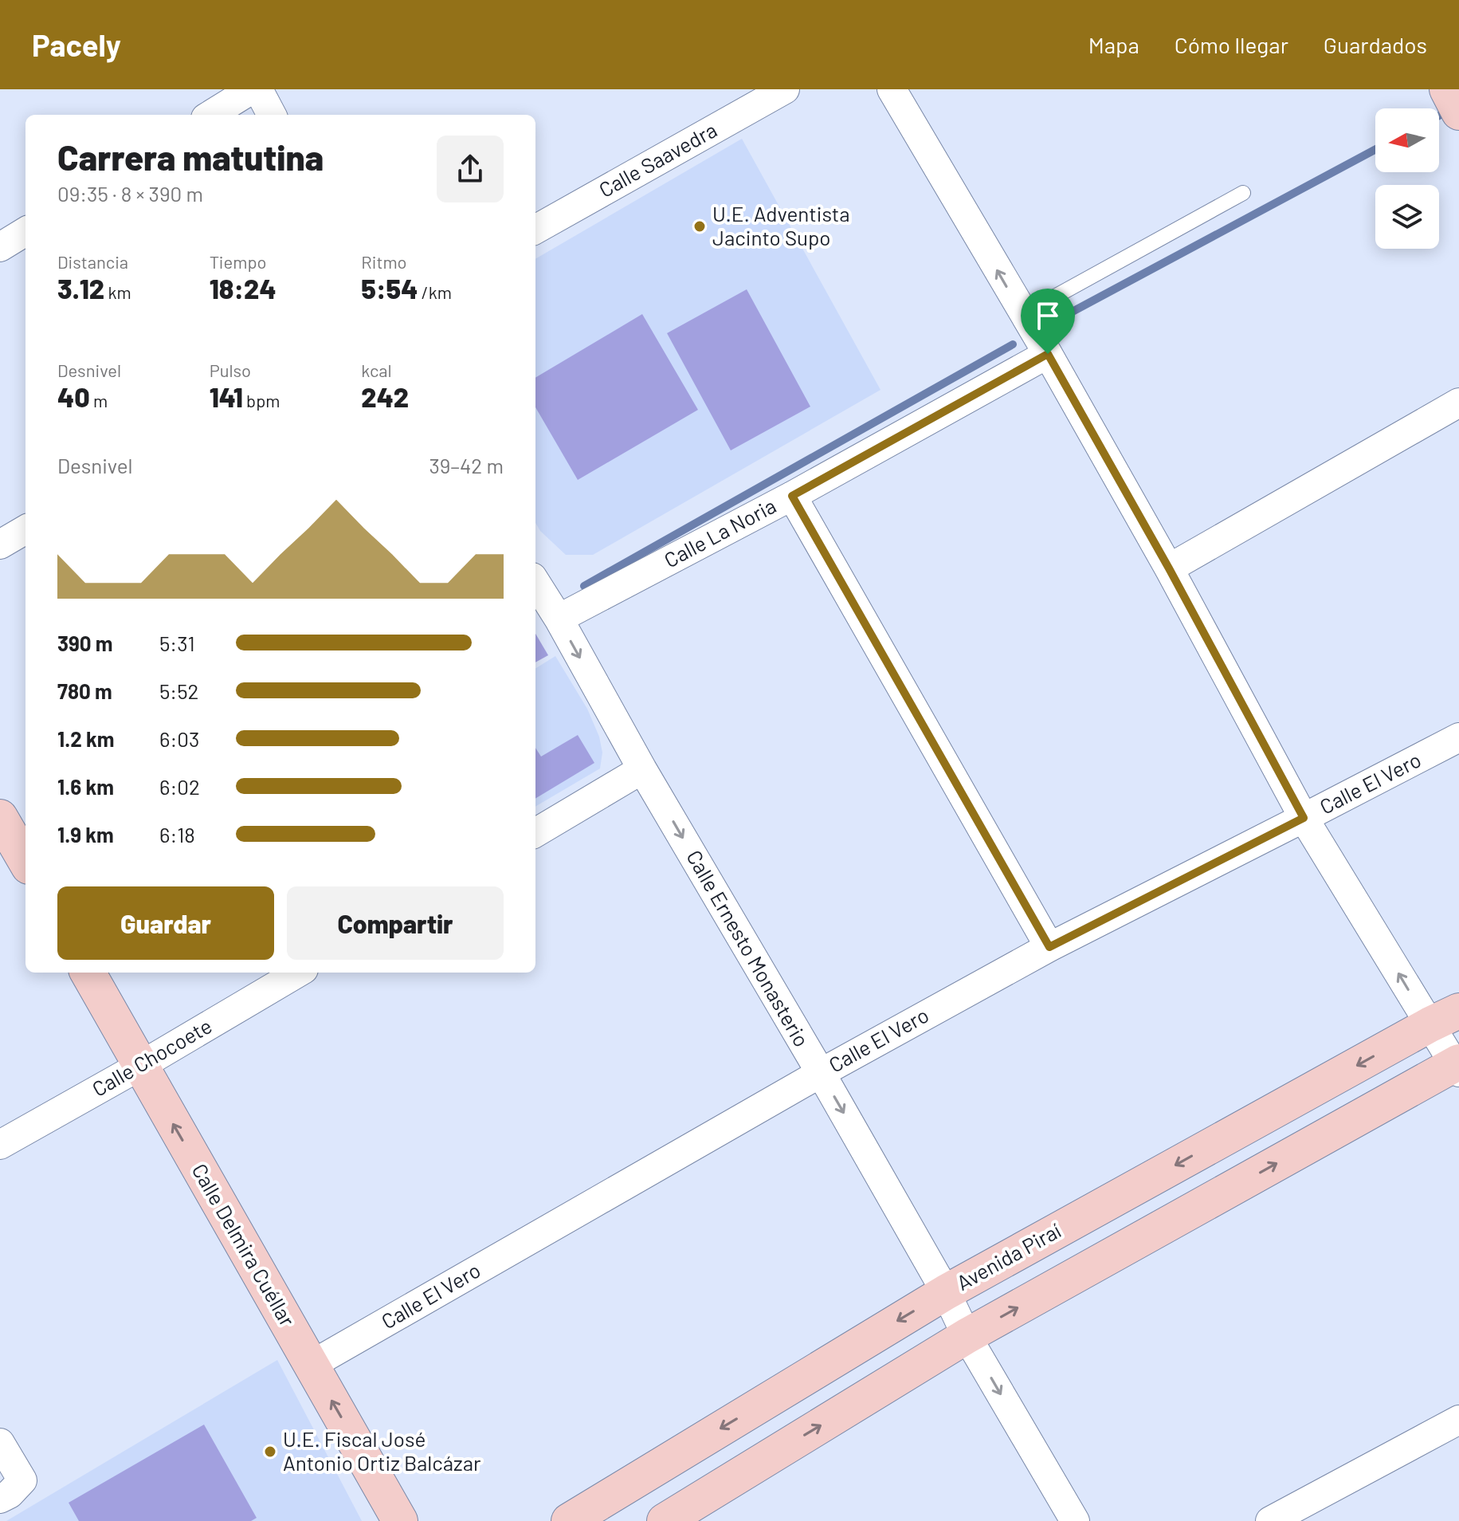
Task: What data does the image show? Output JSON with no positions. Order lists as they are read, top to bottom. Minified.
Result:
{"streets":{"main road":["Calle Delmira Cuéllar","Avenida Piraí"],"street":["Calle Saavedra","Calle La Noria","Calle El Vero","Calle Ernesto Monasterio","Calle Chocoete"]},"crossings":[["Calle La Noria","Calle Ernesto Monasterio"],["Calle El Vero","Calle Ernesto Monasterio"],["Calle El Vero","Calle Delmira Cuéllar"],["Calle Ernesto Monasterio","Avenida Piraí"],["Calle Chocoete","Calle Delmira Cuéllar"]],"one_way":["Calle Ernesto Monasterio","Calle Delmira Cuéllar"],"places":["U.E. Adventista Jacinto Supo","U.E. Fiscal José Antonio Ortiz Balcázar"],"north":"left","page":{"header":"Pacely","nav":["Mapa","Cómo llegar","Guardados"],"heading":["Carrera matutina","09:35 · 8 × 390 m"],"stats":[["Distancia","3.12 km"],["Tiempo","18:24"],["Ritmo","5:54 /km"],["Desnivel","40 m"],["Pulso","141 bpm"],["kcal","242"]],"chart":["Desnivel","39–42 m"],"list":[{"name":"390 m","note":"5:31"},{"name":"780 m","note":"5:52"},{"name":"1.2 km","note":"6:03"},{"name":"1.6 km","note":"6:02"},{"name":"1.9 km","note":"6:18"}],"buttons":["Guardar","Compartir"]}}
